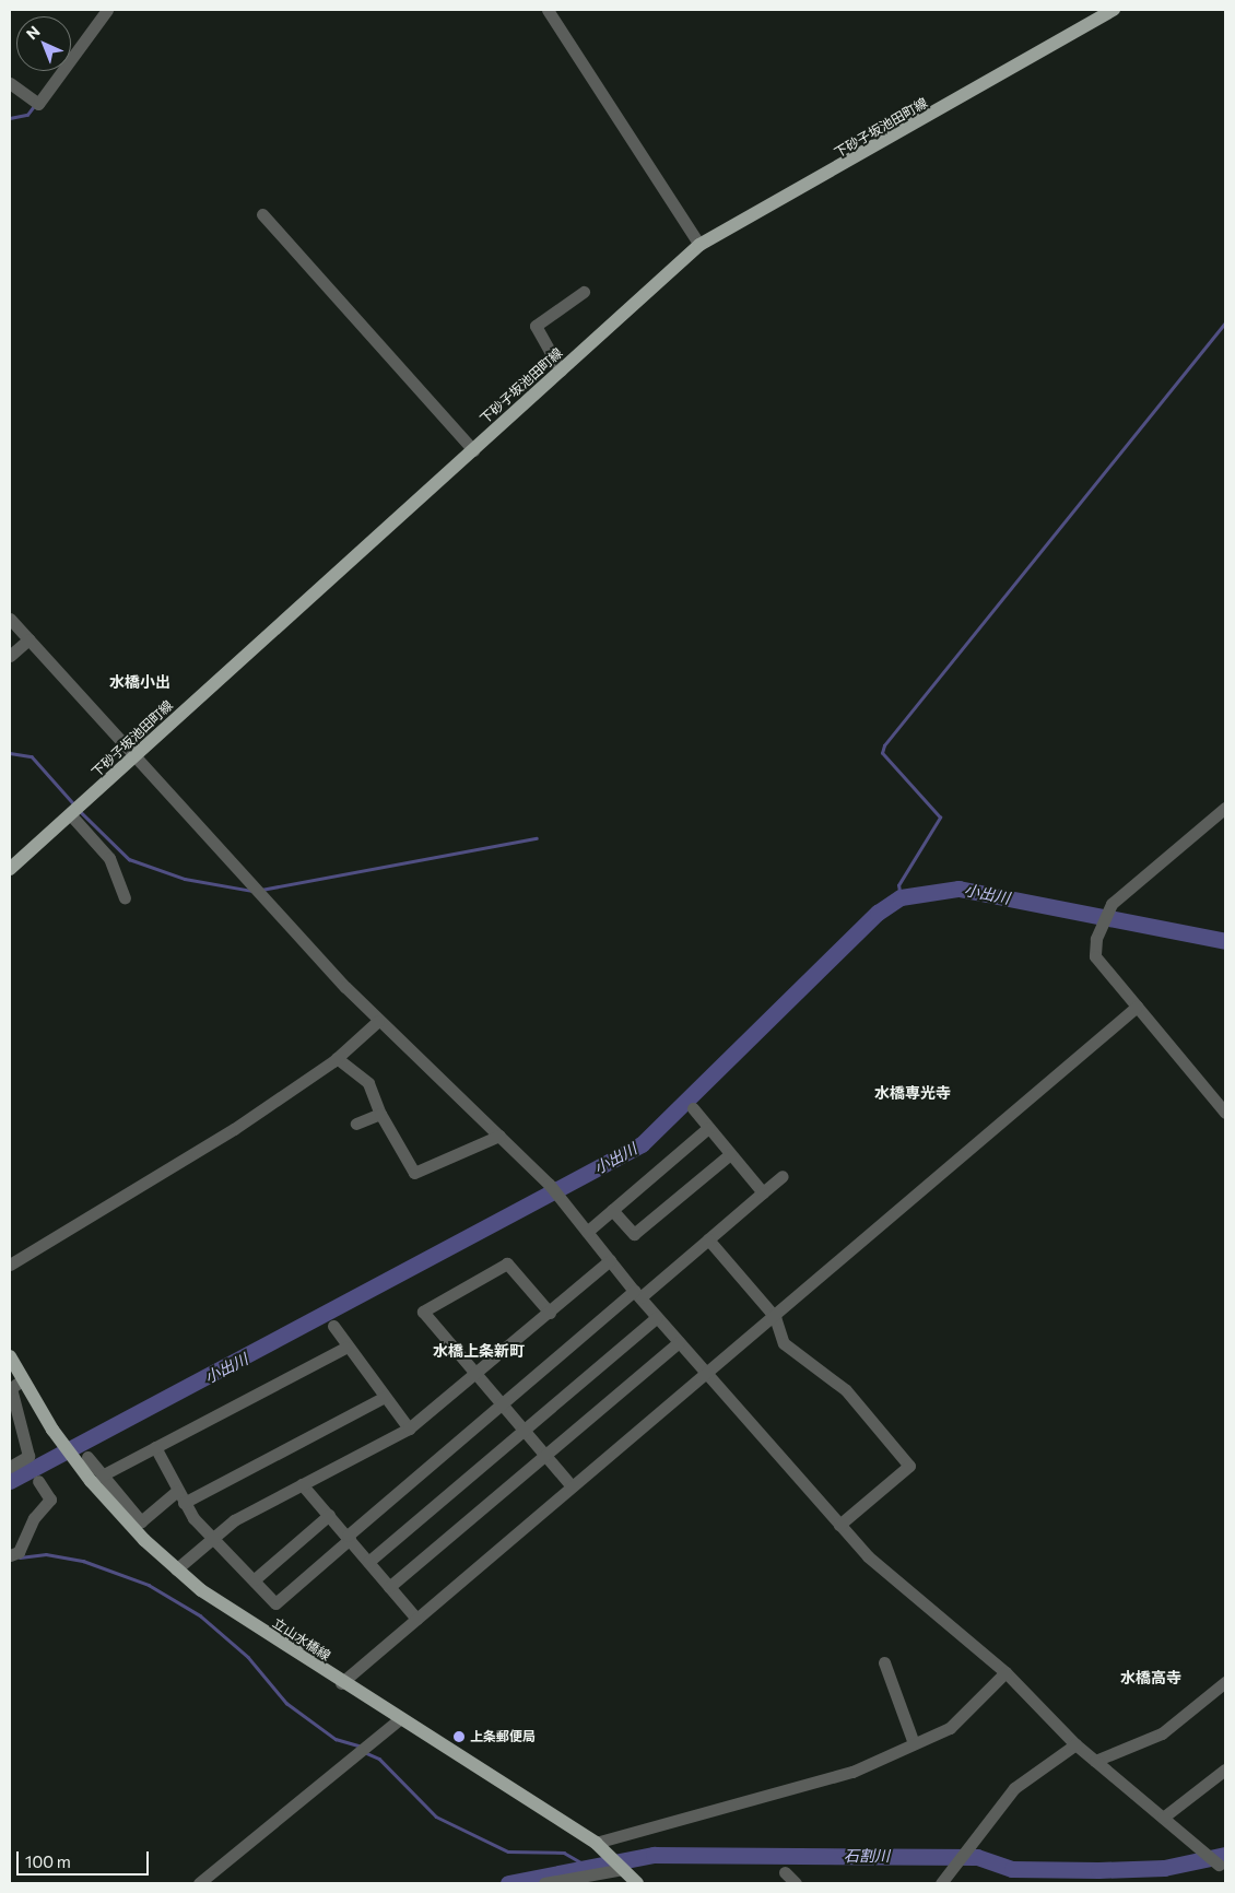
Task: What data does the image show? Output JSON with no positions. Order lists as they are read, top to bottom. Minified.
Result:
{"streets":{"main road":["下砂子坂池田町線","立山水橋線"]},"districts":["水橋小出","水橋専光寺","水橋上条新町","水橋高寺"],"water":["小出川","石割川"],"places":["上条郵便局"],"scale_bar":"100 m","north":"top left"}
